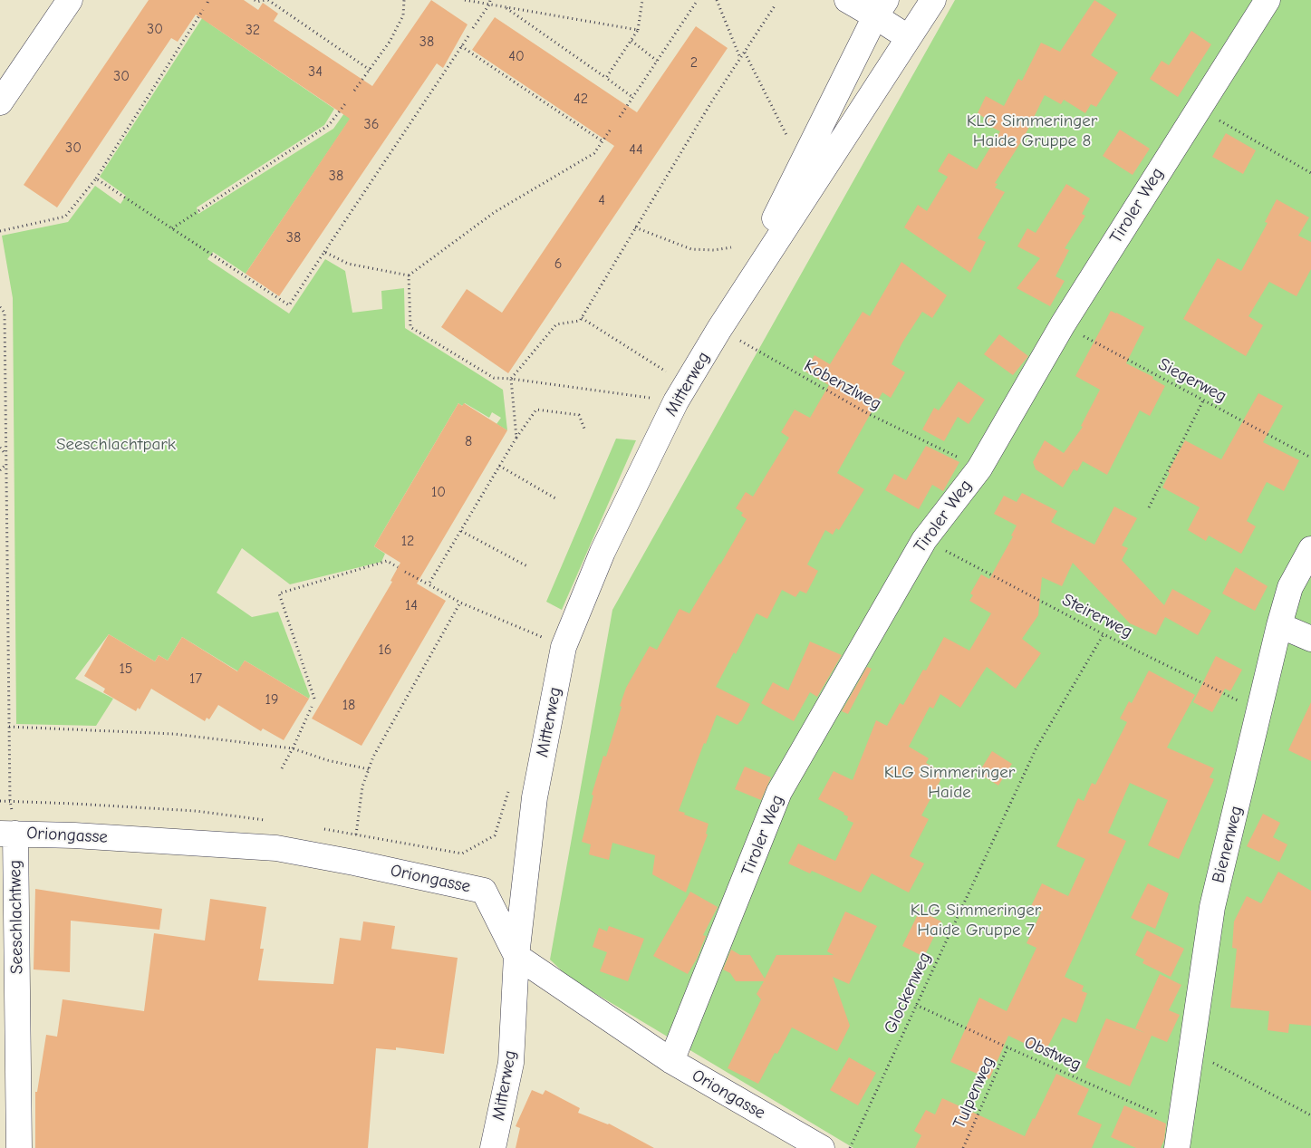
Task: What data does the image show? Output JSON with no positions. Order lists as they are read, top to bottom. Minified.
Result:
{"streets":{"street":["Tiroler Weg","Mitterweg","Oriongasse","Bienenweg","Seeschlachtweg"],"path":["Siegerweg","Kobenzlweg","Steirerweg","Glockenweg","Obstweg","Tulpenweg"]},"crossings":[["Tiroler Weg","Siegerweg"],["Tiroler Weg","Kobenzlweg"],["Tiroler Weg","Steirerweg"],["Tiroler Weg","Oriongasse"],["Mitterweg","Kobenzlweg"],["Mitterweg","Oriongasse"],["Steirerweg","Bienenweg"],["Steirerweg","Glockenweg"],["Oriongasse","Seeschlachtweg"],["Bienenweg","Obstweg"],["Glockenweg","Obstweg"],["Obstweg","Tulpenweg"]],"parks":["KLG Simmeringer Haide Gruppe 8","Seeschlachtpark","KLG Simmeringer Haide","KLG Simmeringer Haide Gruppe 7"],"house_numbers":["30","32","38","40","2","34","30","42","36","30","44","38","4","38","6","8","10","12","14","16","15","17","19","18"]}
